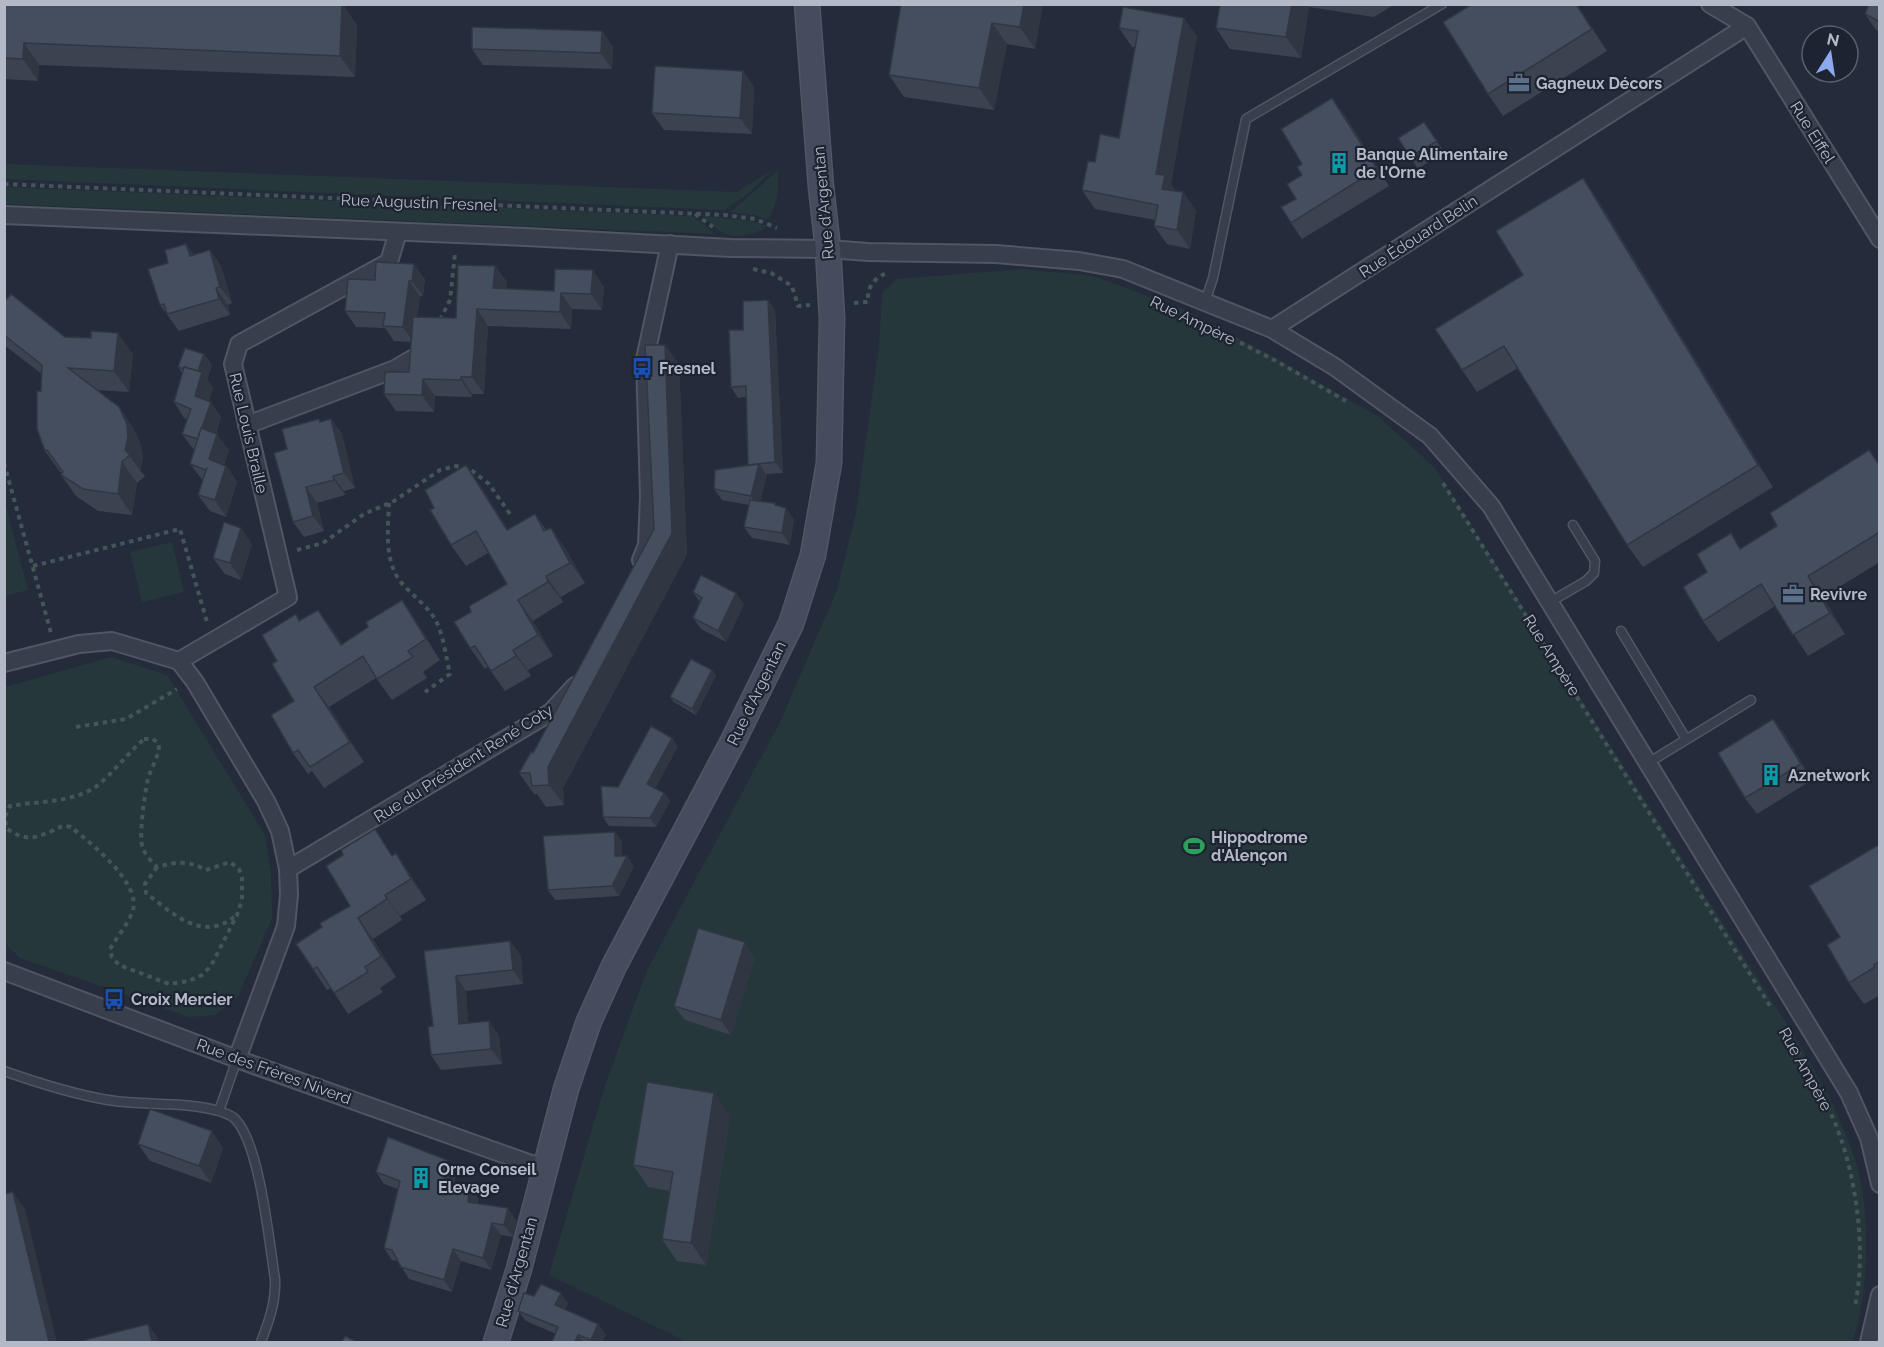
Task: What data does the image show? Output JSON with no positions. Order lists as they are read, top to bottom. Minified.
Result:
{"streets":{"main road":["Rue d'Argentan"],"street":["Rue Eiffel","Rue Augustin Fresnel","Rue Édouard Belin","Rue Ampère","Rue Louis Braille","Rue du Président René Coty","Rue des Frères Niverd"]},"crossings":[["Rue Eiffel","Rue Édouard Belin"],["Rue Augustin Fresnel","Rue d'Argentan"],["Rue Augustin Fresnel","Rue Ampère"],["Rue Augustin Fresnel","Rue Louis Braille"],["Rue d'Argentan","Rue Ampère"],["Rue d'Argentan","Rue des Frères Niverd"],["Rue Édouard Belin","Rue Ampère"]],"places":{"office":["Gagneux Décors","Revivre"],"building":["Banque Alimentaire de l'Orne","Aznetwork","Orne Conseil Elevage"],"bus stop":["Fresnel","Croix Mercier"],"sports":["Hippodrome d'Alençon"]},"north":"top"}
